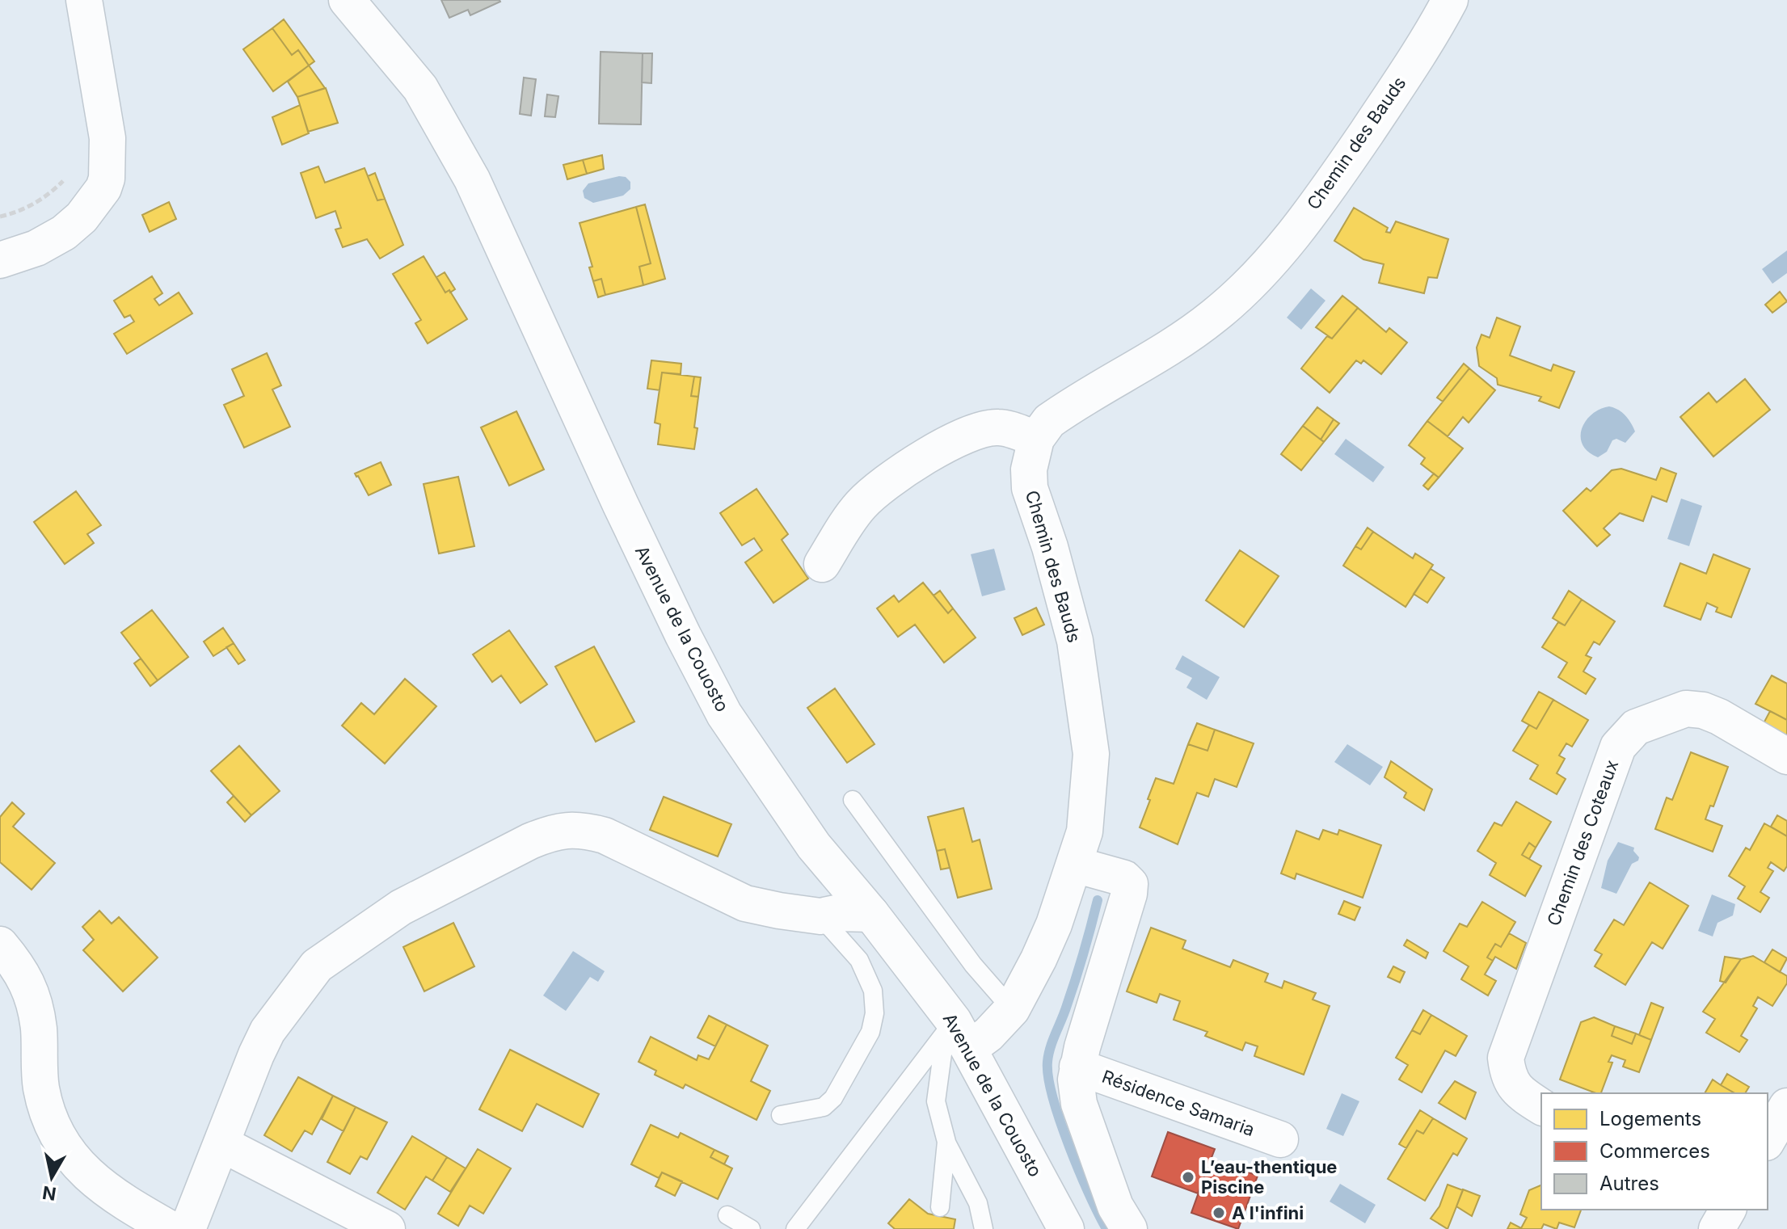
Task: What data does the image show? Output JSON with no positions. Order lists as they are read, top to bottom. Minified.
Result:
{"streets":{"street":["Chemin des Bauds","Avenue de la Couosto","Chemin des Coteaux","Résidence Samaria"]},"crossings":[["Chemin des Bauds","Avenue de la Couosto"],["Chemin des Bauds","Résidence Samaria"]],"places":["L’eau-thentique Piscine","A l'infini"],"legend":["Logements","Commerces","Autres"],"north":"bottom"}
